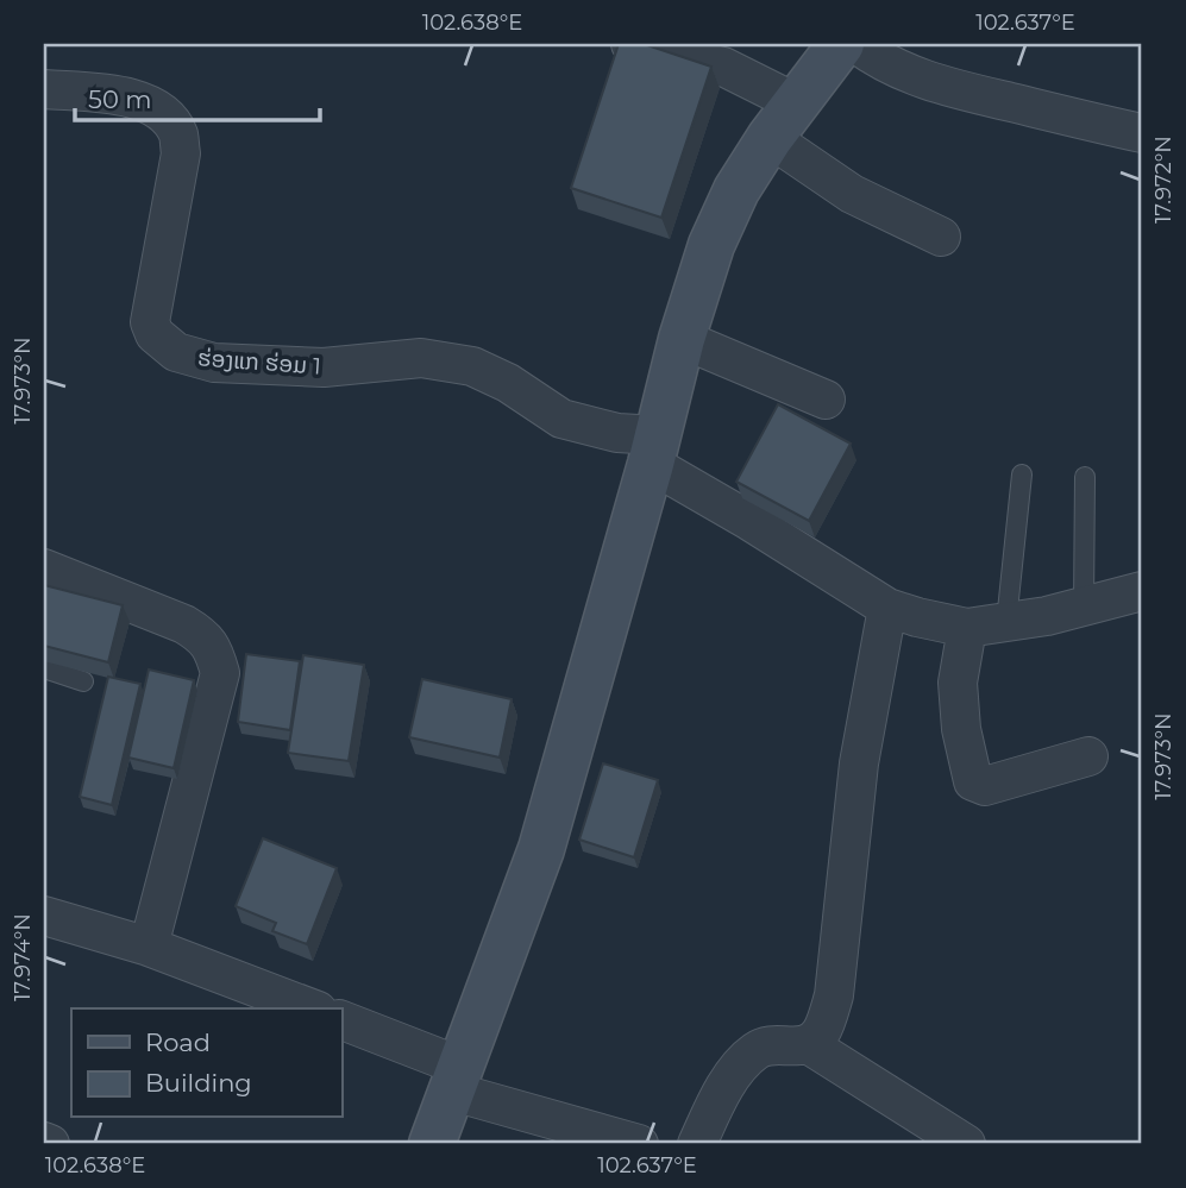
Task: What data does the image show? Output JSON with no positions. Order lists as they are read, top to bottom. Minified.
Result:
{"streets":{"street":["ຮ່ອງແກ ຮ່ອມ 1"]},"legend":["Road","Building"],"scale_bar":"50 m","coordinates":["102.638°E","102.637°E","17.972°N","17.973°N","17.974°N"]}
